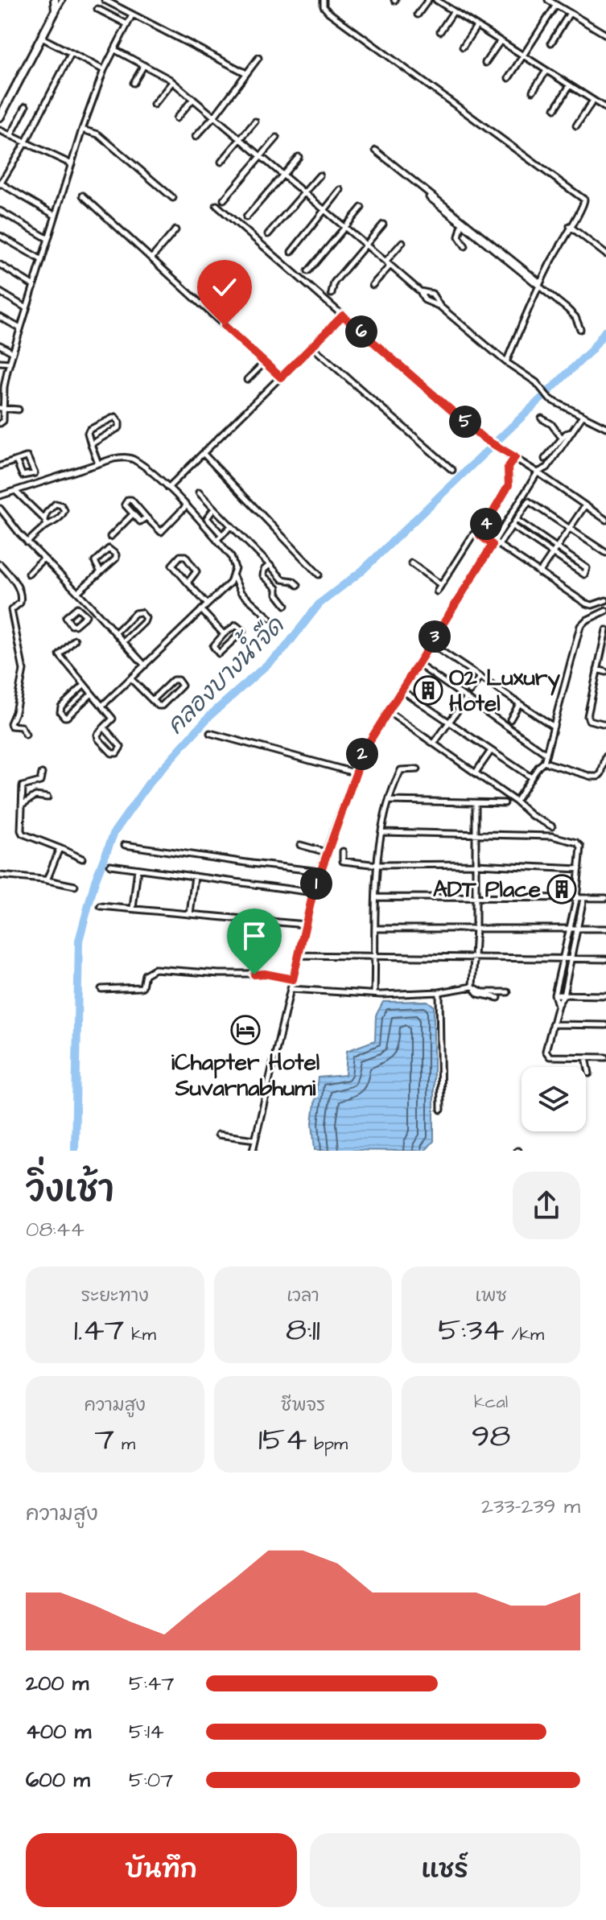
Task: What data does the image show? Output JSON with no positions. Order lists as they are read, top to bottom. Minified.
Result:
{"water":["คลองบางน้ำจืด"],"places":{"building":["O2 Luxury Hotel","ADT Place"],"hotel":["iChapter Hotel Suvarnabhumi"]},"page":{"pins":["6","5","4","3","2","1"],"heading":["วิ่งเช้า","08:44"],"stats":[["ระยะทาง","1.47 km"],["เวลา","8:11"],["เพซ","5:34 /km"],["ความสูง","7 m"],["ชีพจร","154 bpm"],["kcal","98"]],"chart":["ความสูง","233–239 m"],"list":[{"name":"200 m","note":"5:47"},{"name":"400 m","note":"5:14"},{"name":"600 m","note":"5:07"}],"buttons":["บันทึก","แชร์"]}}
